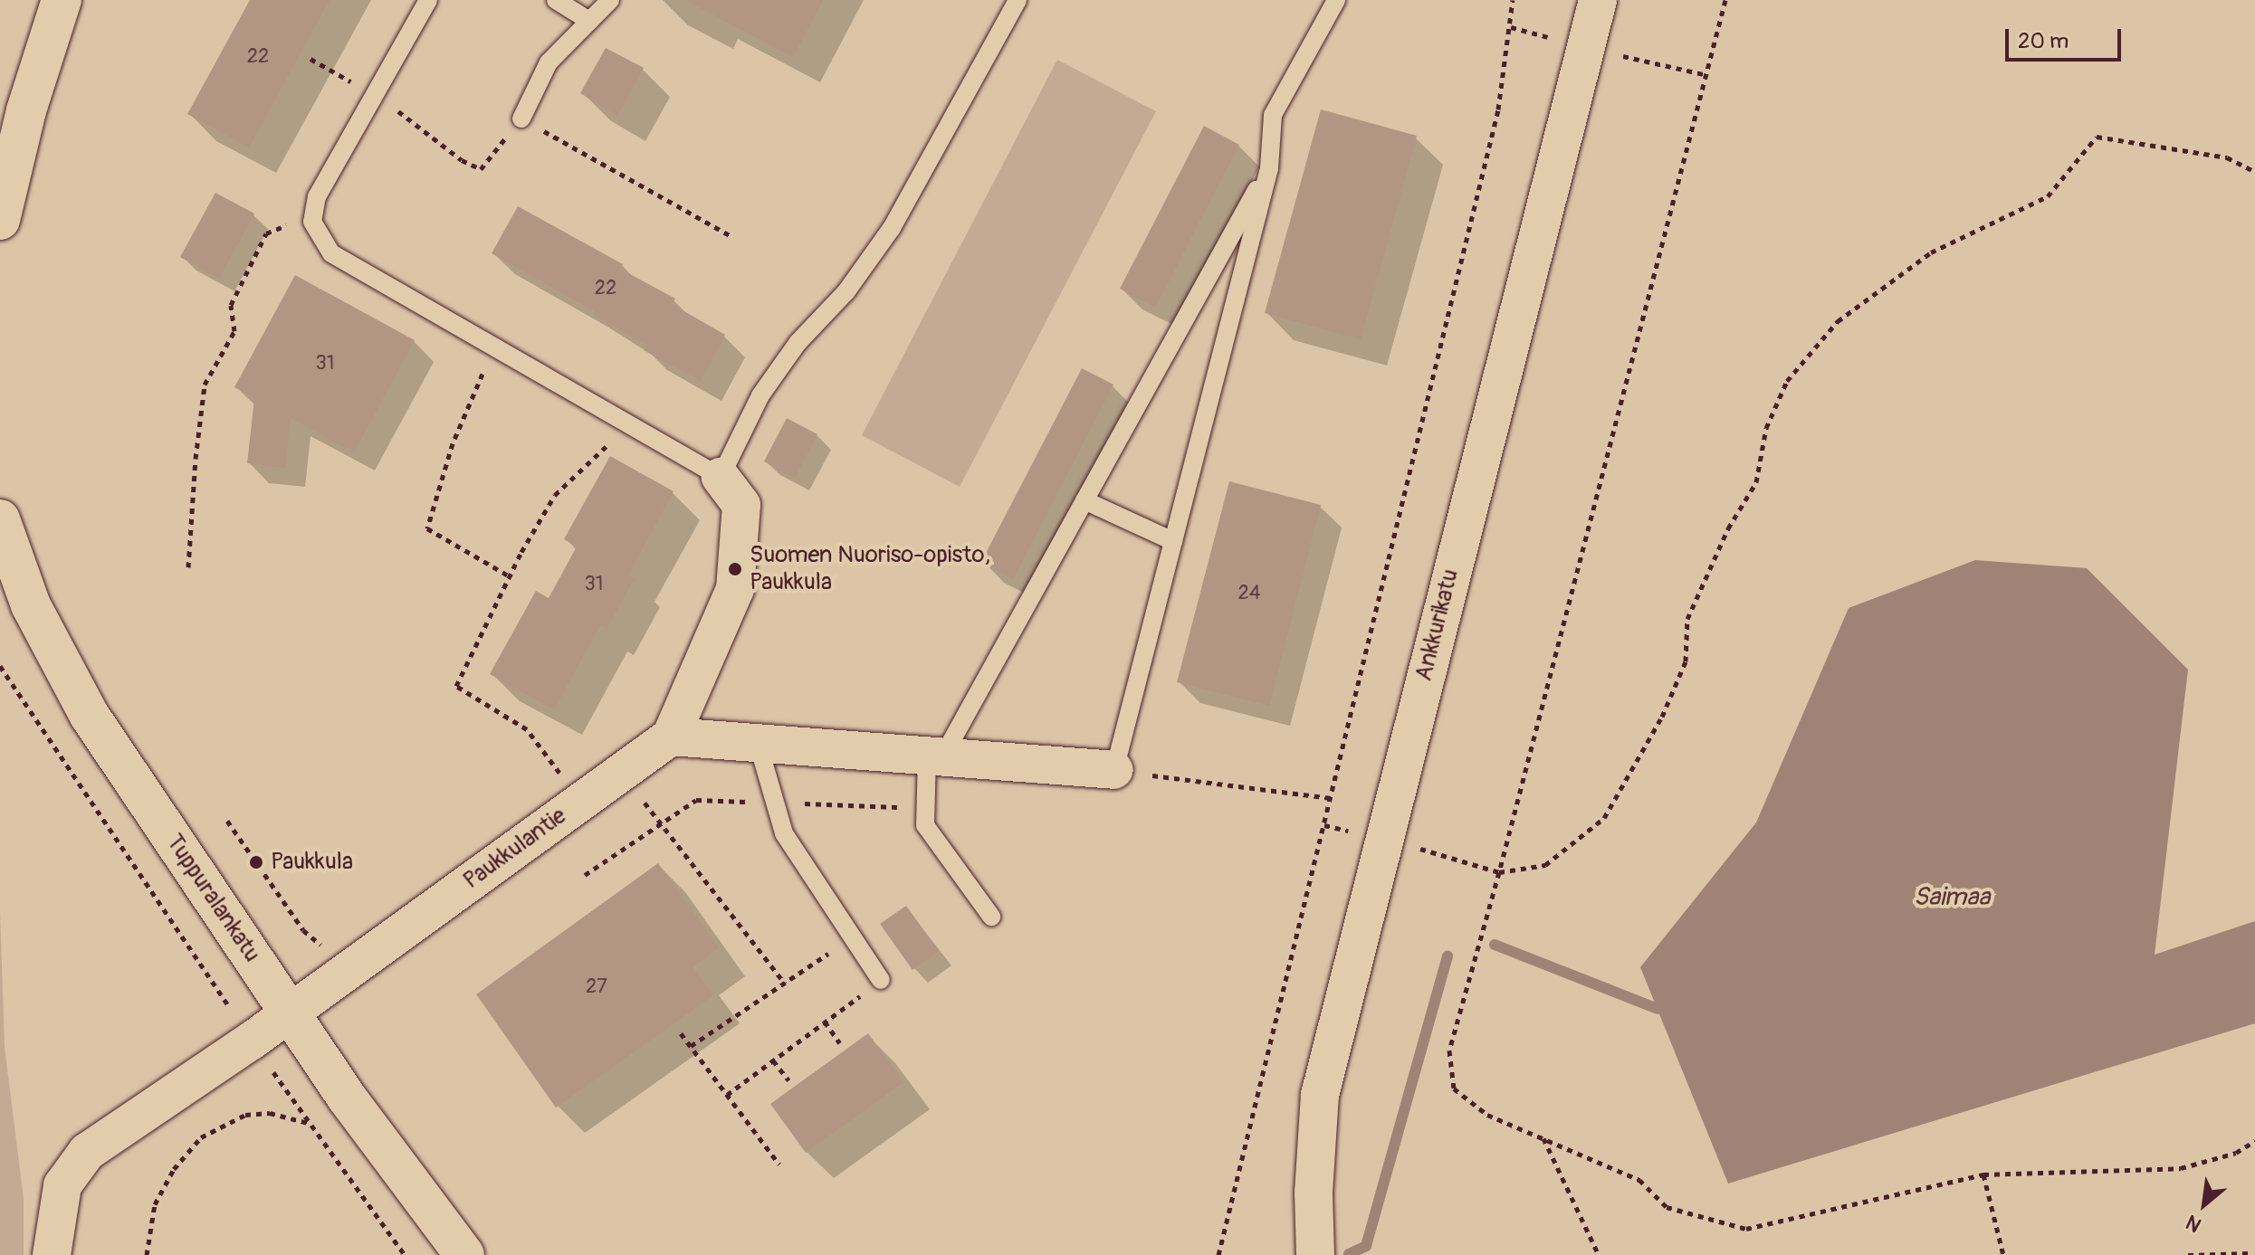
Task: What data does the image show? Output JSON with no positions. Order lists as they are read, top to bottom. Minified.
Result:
{"streets":{"street":["Ankkurikatu","Paukkulantie","Tuppuralankatu"]},"crossings":[["Paukkulantie","Tuppuralankatu"]],"water":["Saimaa"],"places":["Suomen Nuoriso-opisto, Paukkula","Paukkula"],"house_numbers":["22","22","31","31","24","27"],"scale_bar":"20 m","north":"bottom left"}
